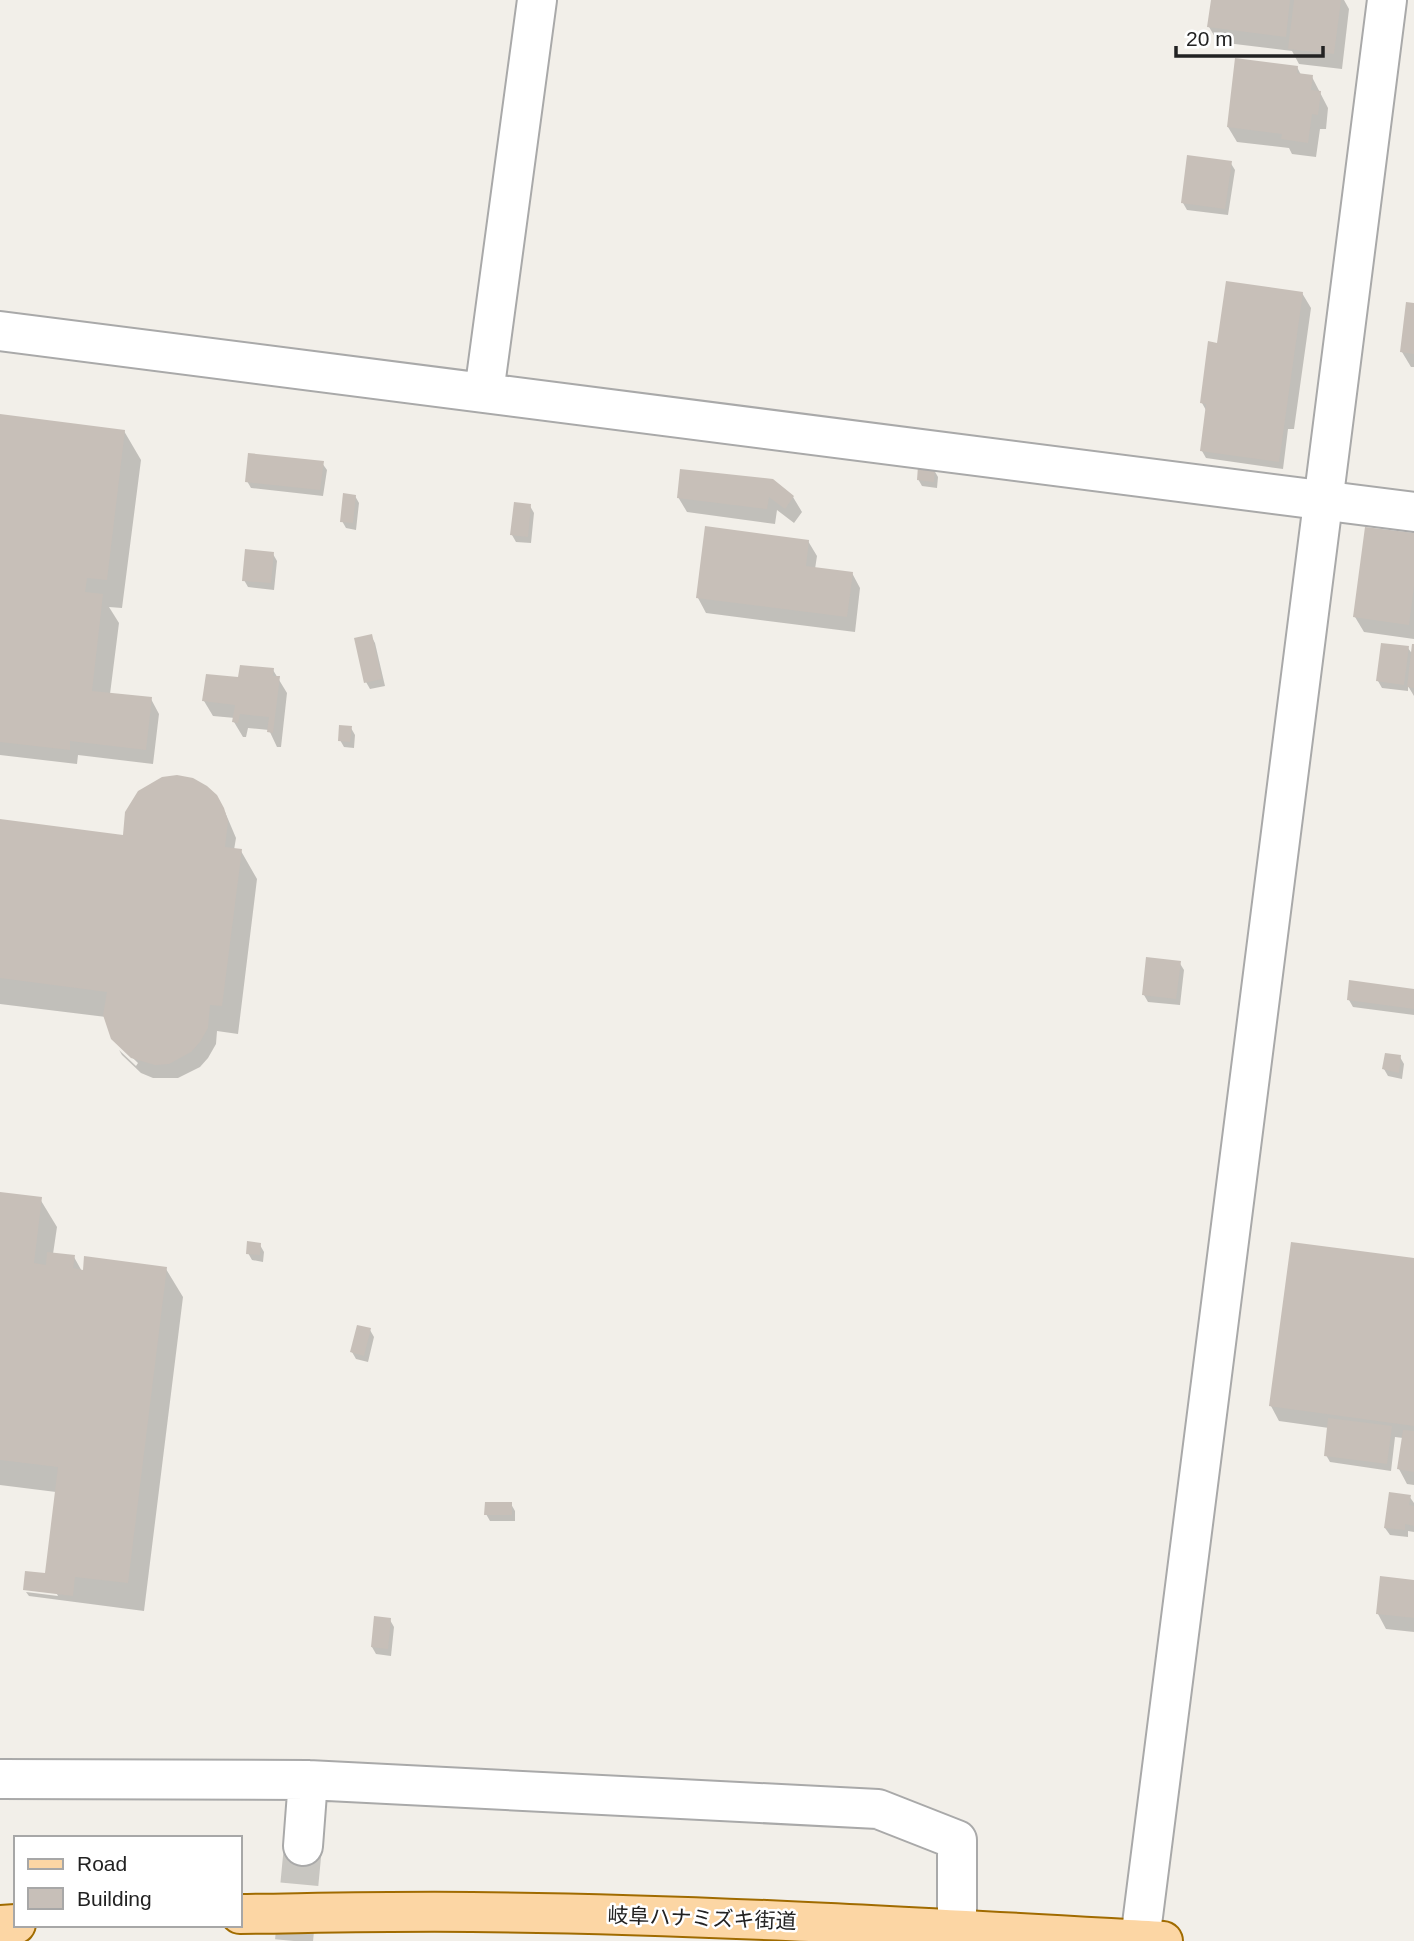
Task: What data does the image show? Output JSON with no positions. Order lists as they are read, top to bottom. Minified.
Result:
{"streets":{"main road":["岐阜ハナミズキ街道"]},"legend":["Road","Building"],"scale_bar":"20 m"}
